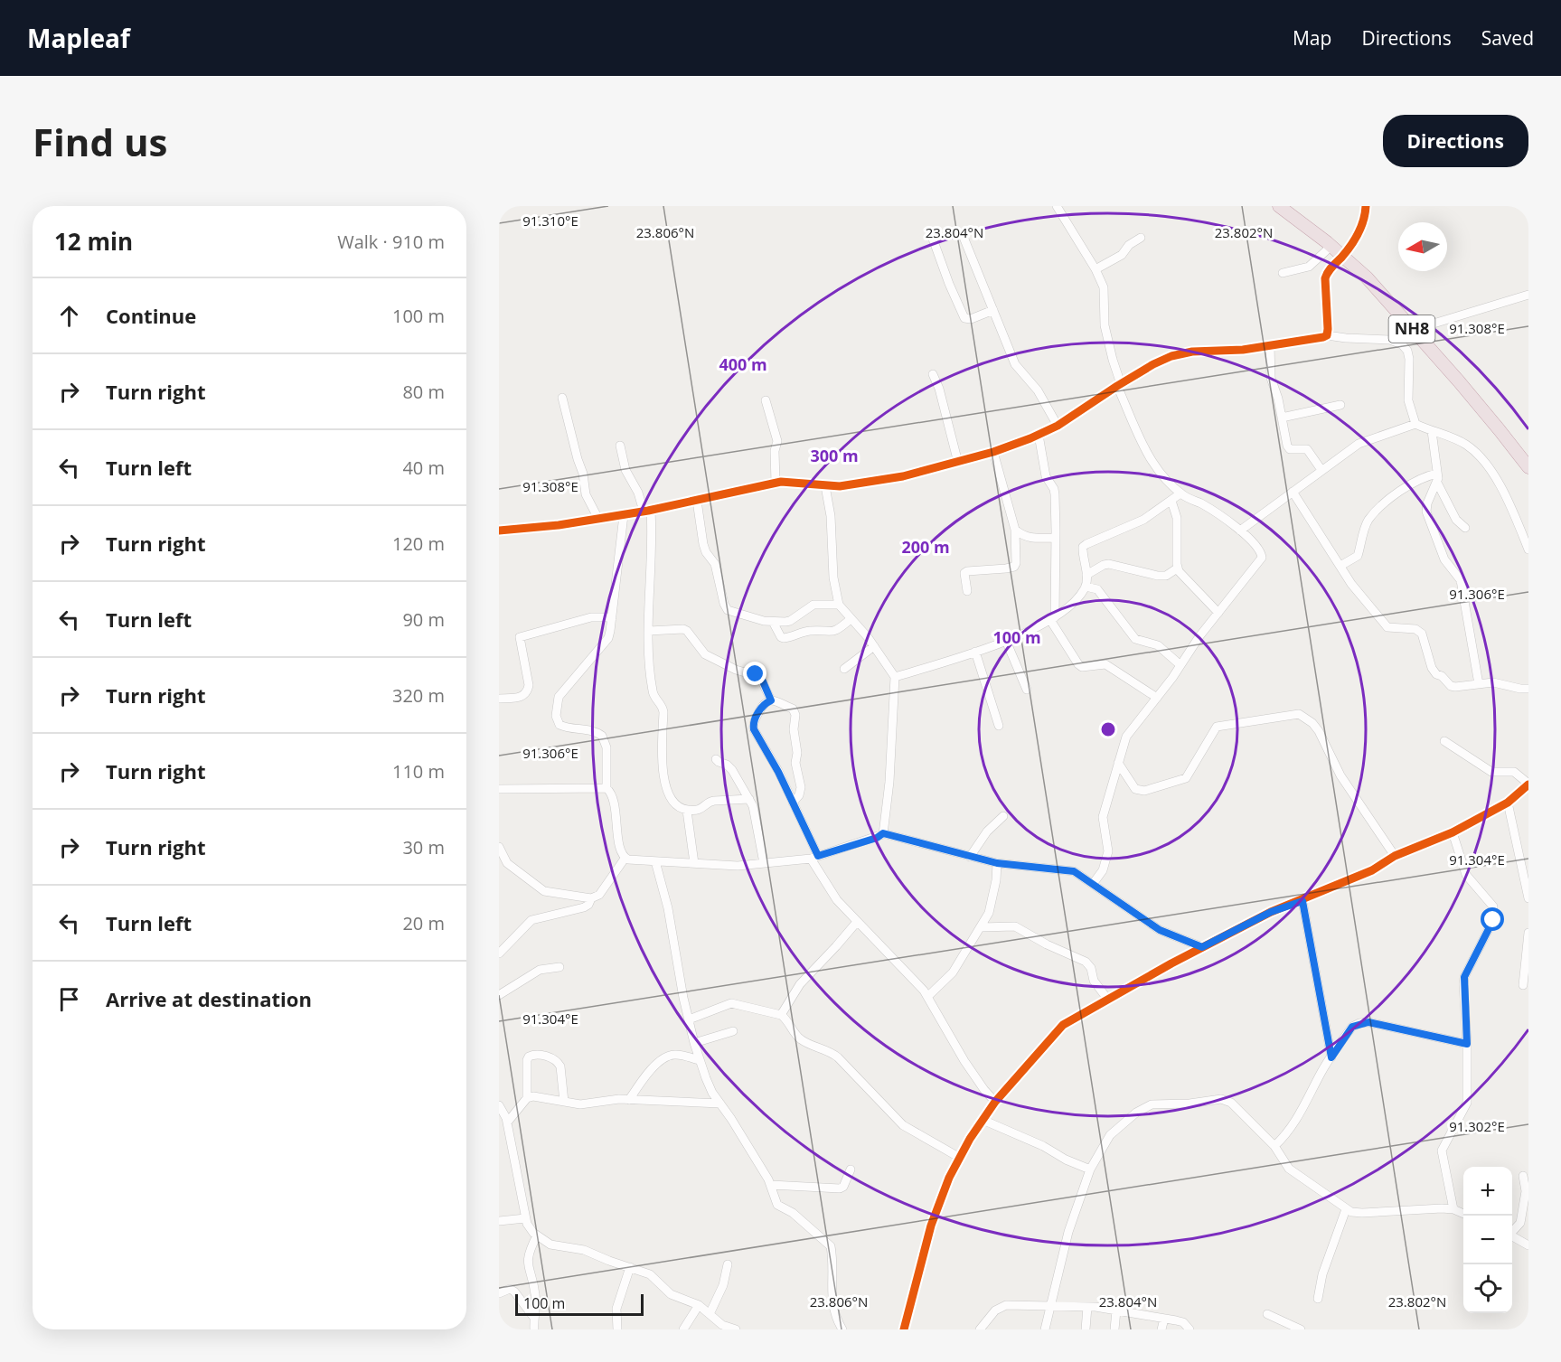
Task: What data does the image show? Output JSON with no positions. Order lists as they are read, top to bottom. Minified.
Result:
{"streets":{"highway":["NH8"]},"scale_bar":"100 m","north":"left","page":{"header":"Mapleaf","nav":["Map","Directions","Saved"],"buttons":"Directions","title":"Find us","heading":["12 min","Walk · 910 m"],"list":[["Continue","100 m"],["Turn right","80 m"],["Turn left","40 m"],["Turn right","120 m"],["Turn left","90 m"],["Turn right","320 m"],["Turn right","110 m"],["Turn right","30 m"],["Turn left","20 m"],"Arrive at destination"],"map_buttons":["+","−"],"scale":"100 m"},"coordinates":["91.310°E","23.806°N","23.804°N","23.802°N","91.308°E","91.306°E","91.304°E","91.302°E"],"rings":["400 m","300 m","200 m","100 m"]}
